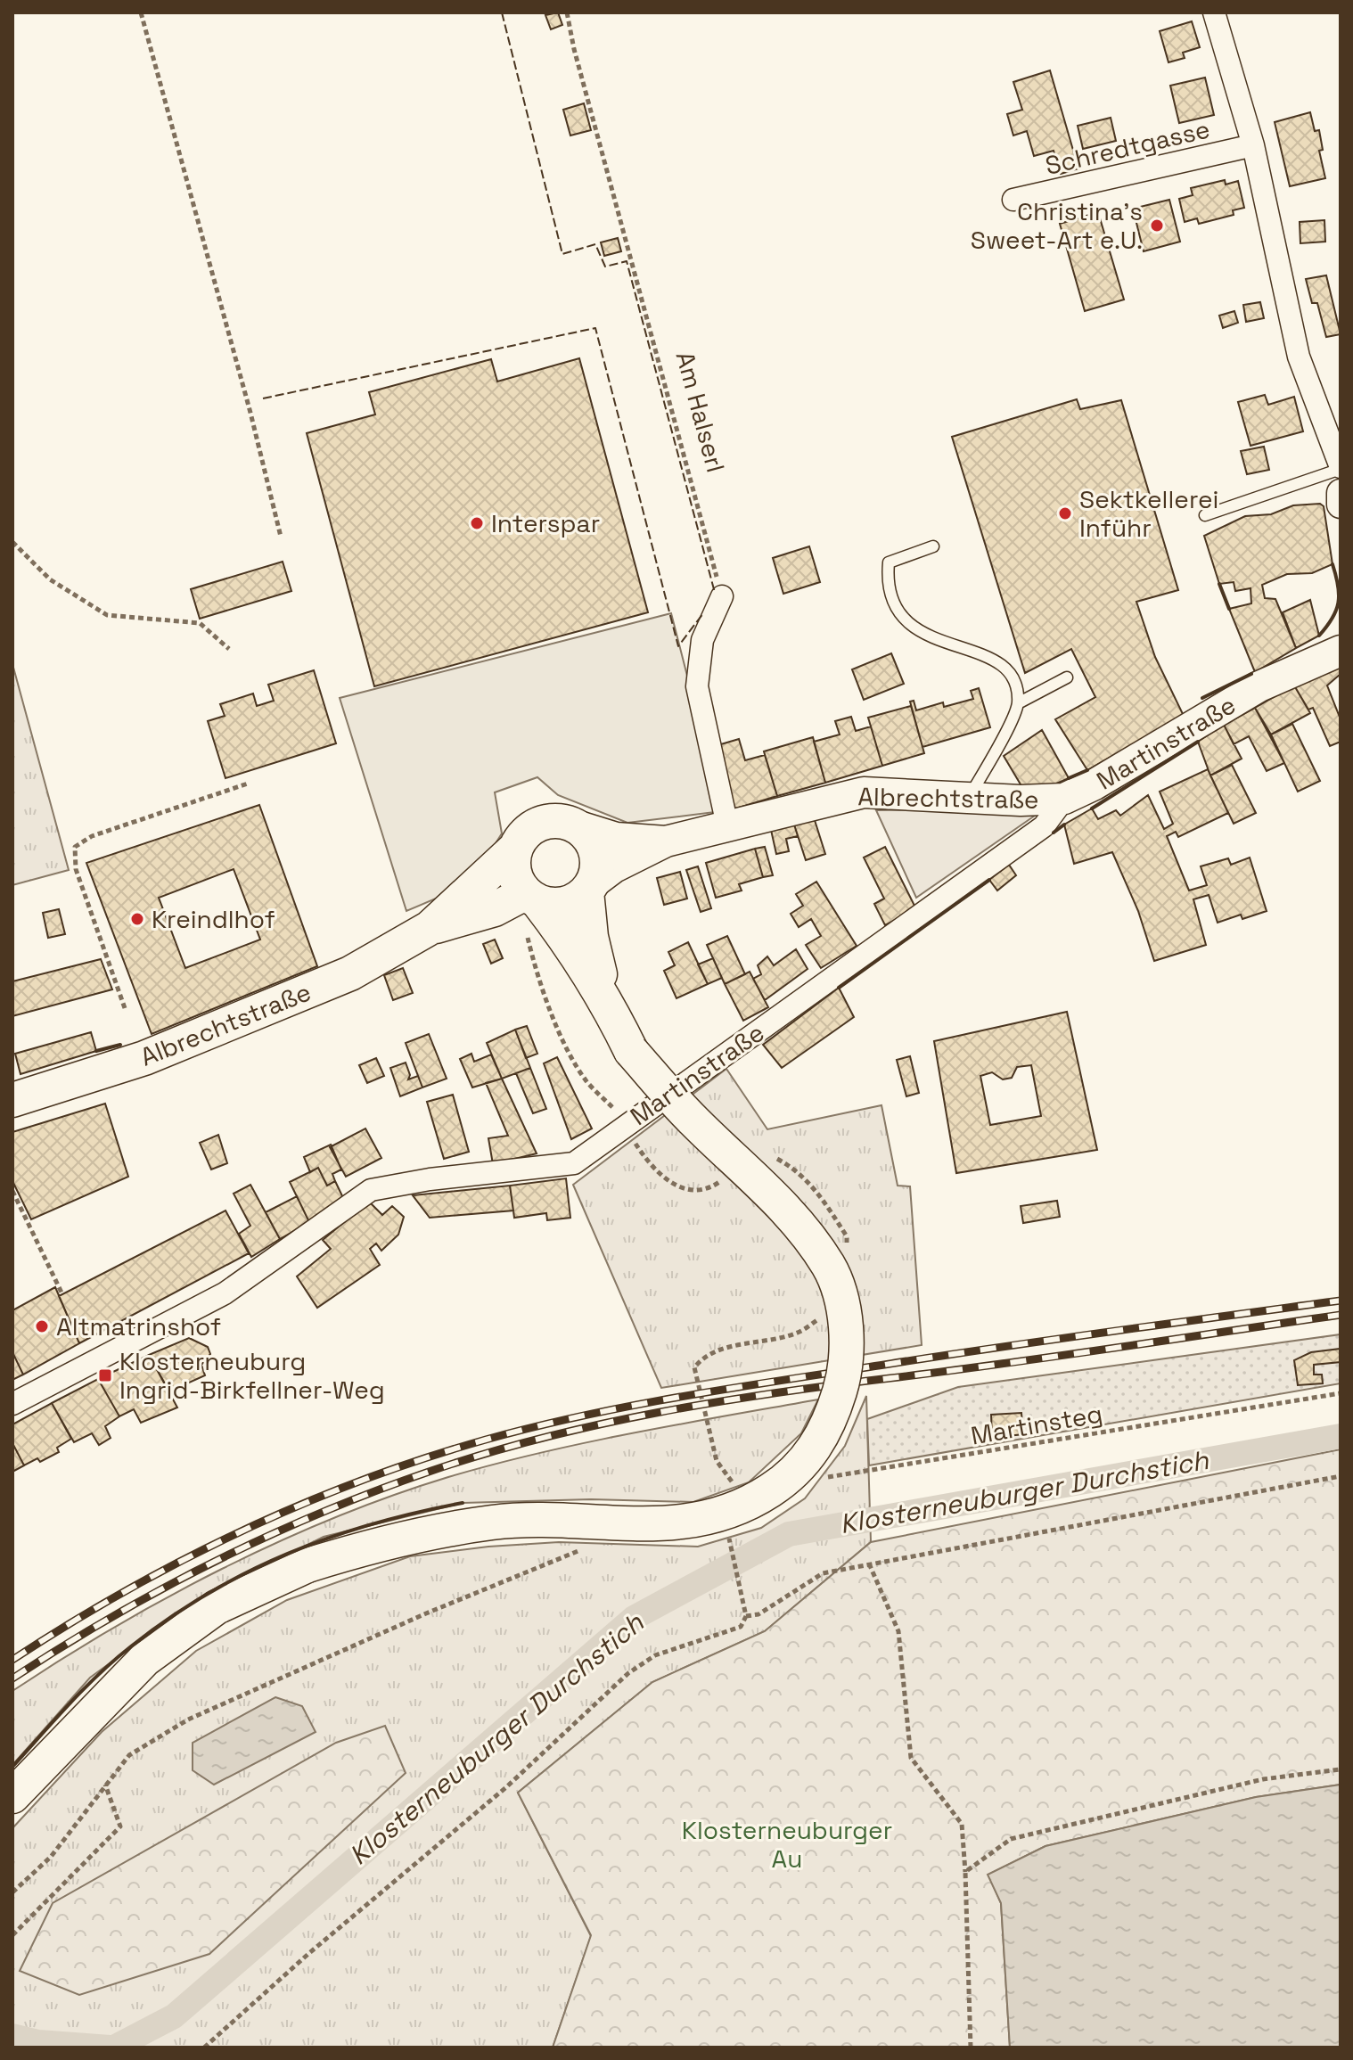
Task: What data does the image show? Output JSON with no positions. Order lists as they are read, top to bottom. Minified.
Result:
{"streets":{"main road":["Martinstraße","Albrechtstraße"],"street":["Schredtgasse"],"path":["Am Halserl","Martinsteg"]},"crossings":[["Martinstraße","Albrechtstraße"]],"water":["Klosterneuburger Durchstich"],"parks":["Klosterneuburger Au"],"places":{"other":["Christina's Sweet-Art e.U.","Sektkellerei Inführ","Interspar","Kreindlhof","Altmatrinshof"],"transit":["Klosterneuburg Ingrid-Birkfellner-Weg"]}}
